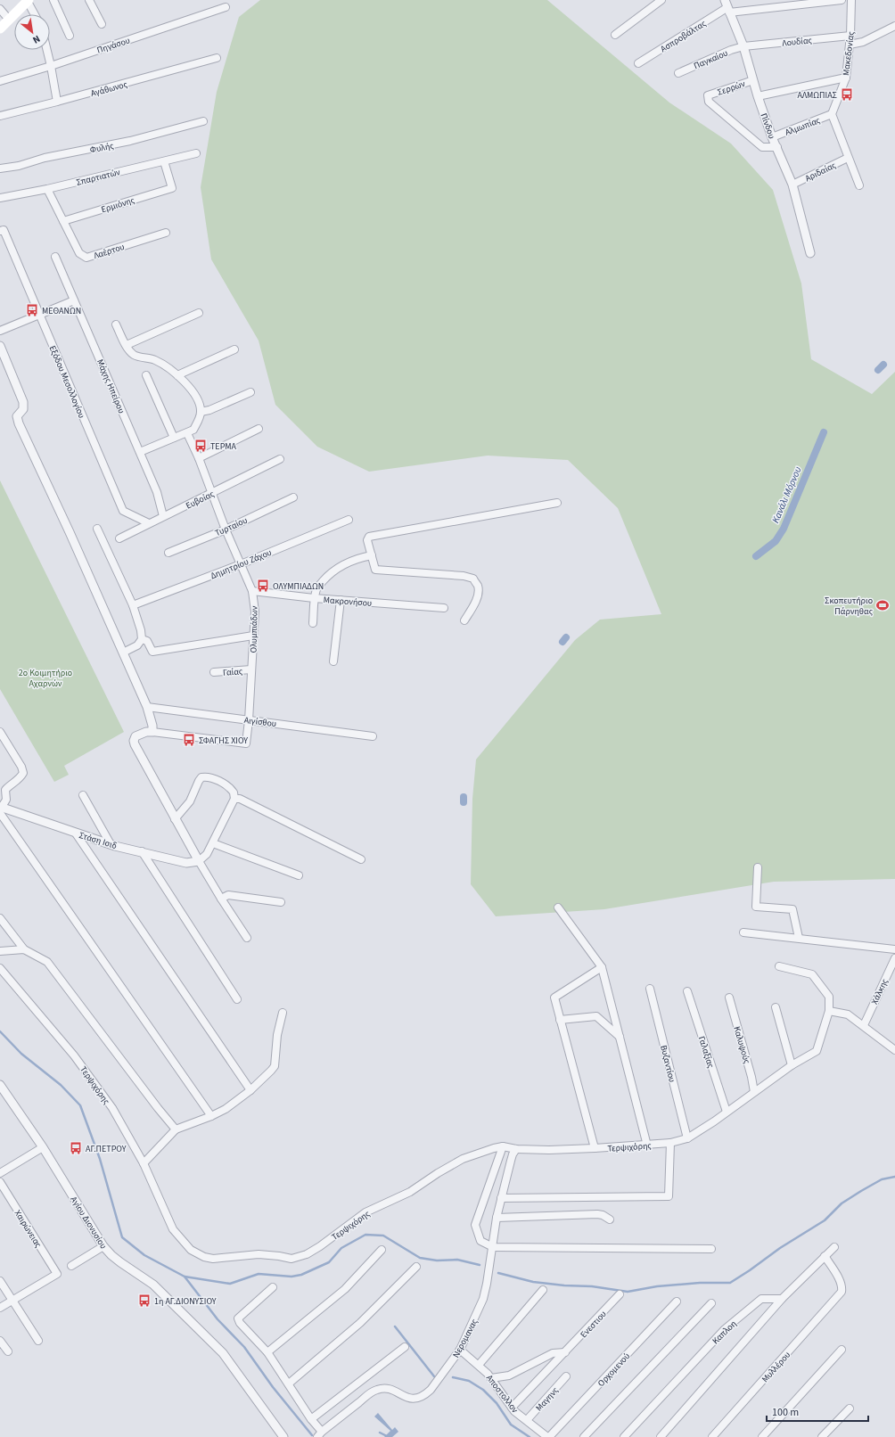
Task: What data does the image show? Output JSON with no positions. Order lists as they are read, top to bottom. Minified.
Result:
{"streets":{"street":["Ασπροβάλτας","Λουδίας","Πηγάσου","Μακεδονίας","Παγκαίου","Σερρών","Αγάθωνος","Πίνδου","Αλμωπίας","Φυλής","Αριδαίας","Σπαρτιατών","Ερμιόνης","Λαέρτου","Εξόδου Μεσολλογίου","Μάχης Ηπείρου","Ευβοίας","Τυρταίου","Δημητρίου Ζάχου","Μακρονήσου","Ολυμπιάδων","Γαίας","Αιγίσθου","Στάση Ισιδ","Χάλκης","Καλυψούς","Γαλαξίας","Βυζαντίου","Τερψιχόρης","Αγίου Διονυσίου","Χαιρώνειας","Ενεστιου","Καπλοη","Νερομανας","Μυλλέρου","Ορχομενού","Αποστολλον","Μαγηνς"]},"crossings":[["Ασπροβάλτας","Πίνδου"],["Λουδίας","Μακεδονίας"],["Λουδίας","Παγκαίου"],["Λουδίας","Πίνδου"],["Μακεδονίας","Αλμωπίας"],["Παγκαίου","Πίνδου"],["Σερρών","Πίνδου"],["Πίνδου","Αλμωπίας"],["Πίνδου","Αριδαίας"],["Σπαρτιατών","Ερμιόνης"],["Σπαρτιατών","Λαέρτου"],["Ερμιόνης","Λαέρτου"],["Εξόδου Μεσολλογίου","Ευβοίας"],["Μάχης Ηπείρου","Ευβοίας"],["Ευβοίας","Ολυμπιάδων"],["Τυρταίου","Ολυμπιάδων"],["Δημητρίου Ζάχου","Ολυμπιάδων"],["Μακρονήσου","Ολυμπιάδων"],["Ολυμπιάδων","Γαίας"],["Ολυμπιάδων","Αιγίσθου"],["Καλυψούς","Τερψιχόρης"],["Γαλαξίας","Τερψιχόρης"],["Βυζαντίου","Τερψιχόρης"],["Τερψιχόρης","Νερομανας"],["Ενεστιου","Αποστολλον"],["Νερομανας","Αποστολλον"],["Ορχομενού","Αποστολλον"],["Αποστολλον","Μαγηνς"]],"water":["Κανάλι Μόρνου"],"parks":["2ο Κοιμητήριο Αχαρνών"],"places":{"bus stop":["ΑΛΜΩΠΙΑΣ","ΜΕΘΑΝΩΝ","ΤΕΡΜΑ","ΟΛΥΜΠΙΑΔΩΝ","ΣΦΑΓΗΣ ΧΙΟΥ","ΑΓ.ΠΕΤΡΟΥ","1η ΑΓ.ΔΙΟΝΥΣΙΟΥ"],"sports":["Σκοπευτήριο Πάρνηθας"]},"scale_bar":"100 m","north":"bottom right"}
